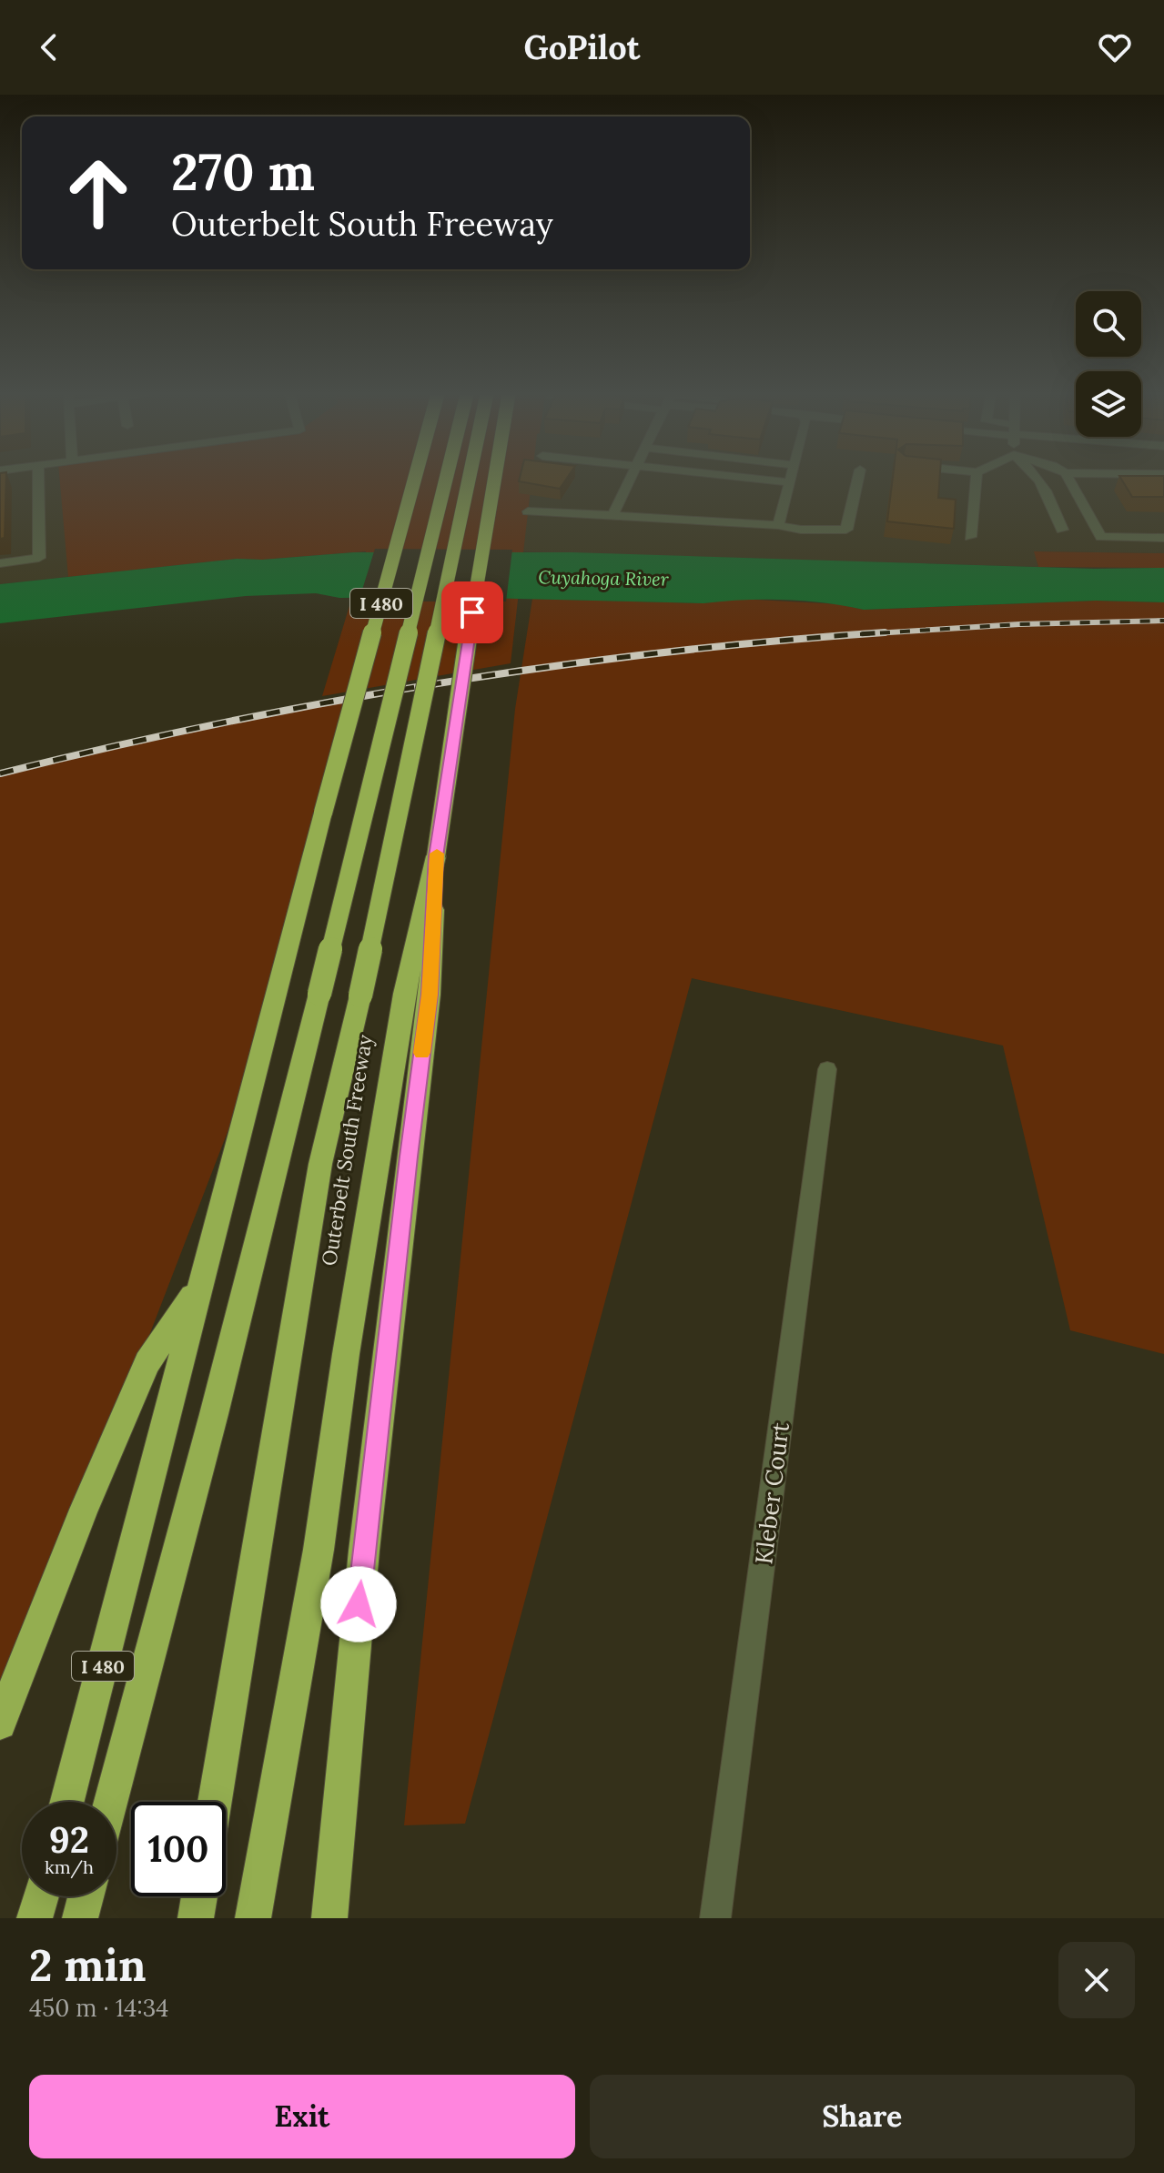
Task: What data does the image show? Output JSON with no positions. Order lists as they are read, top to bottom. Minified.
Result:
{"streets":{"highway":["I 480","Outerbelt South Freeway"],"street":["Kleber Court"]},"water":["Cuyahoga River"],"page":{"header":"GoPilot","turn":["270 m","Outerbelt South Freeway"],"speed":"92 km/h","limit":"100","heading":["2 min","450 m · 14:34"],"buttons":["Exit","Share"]}}
